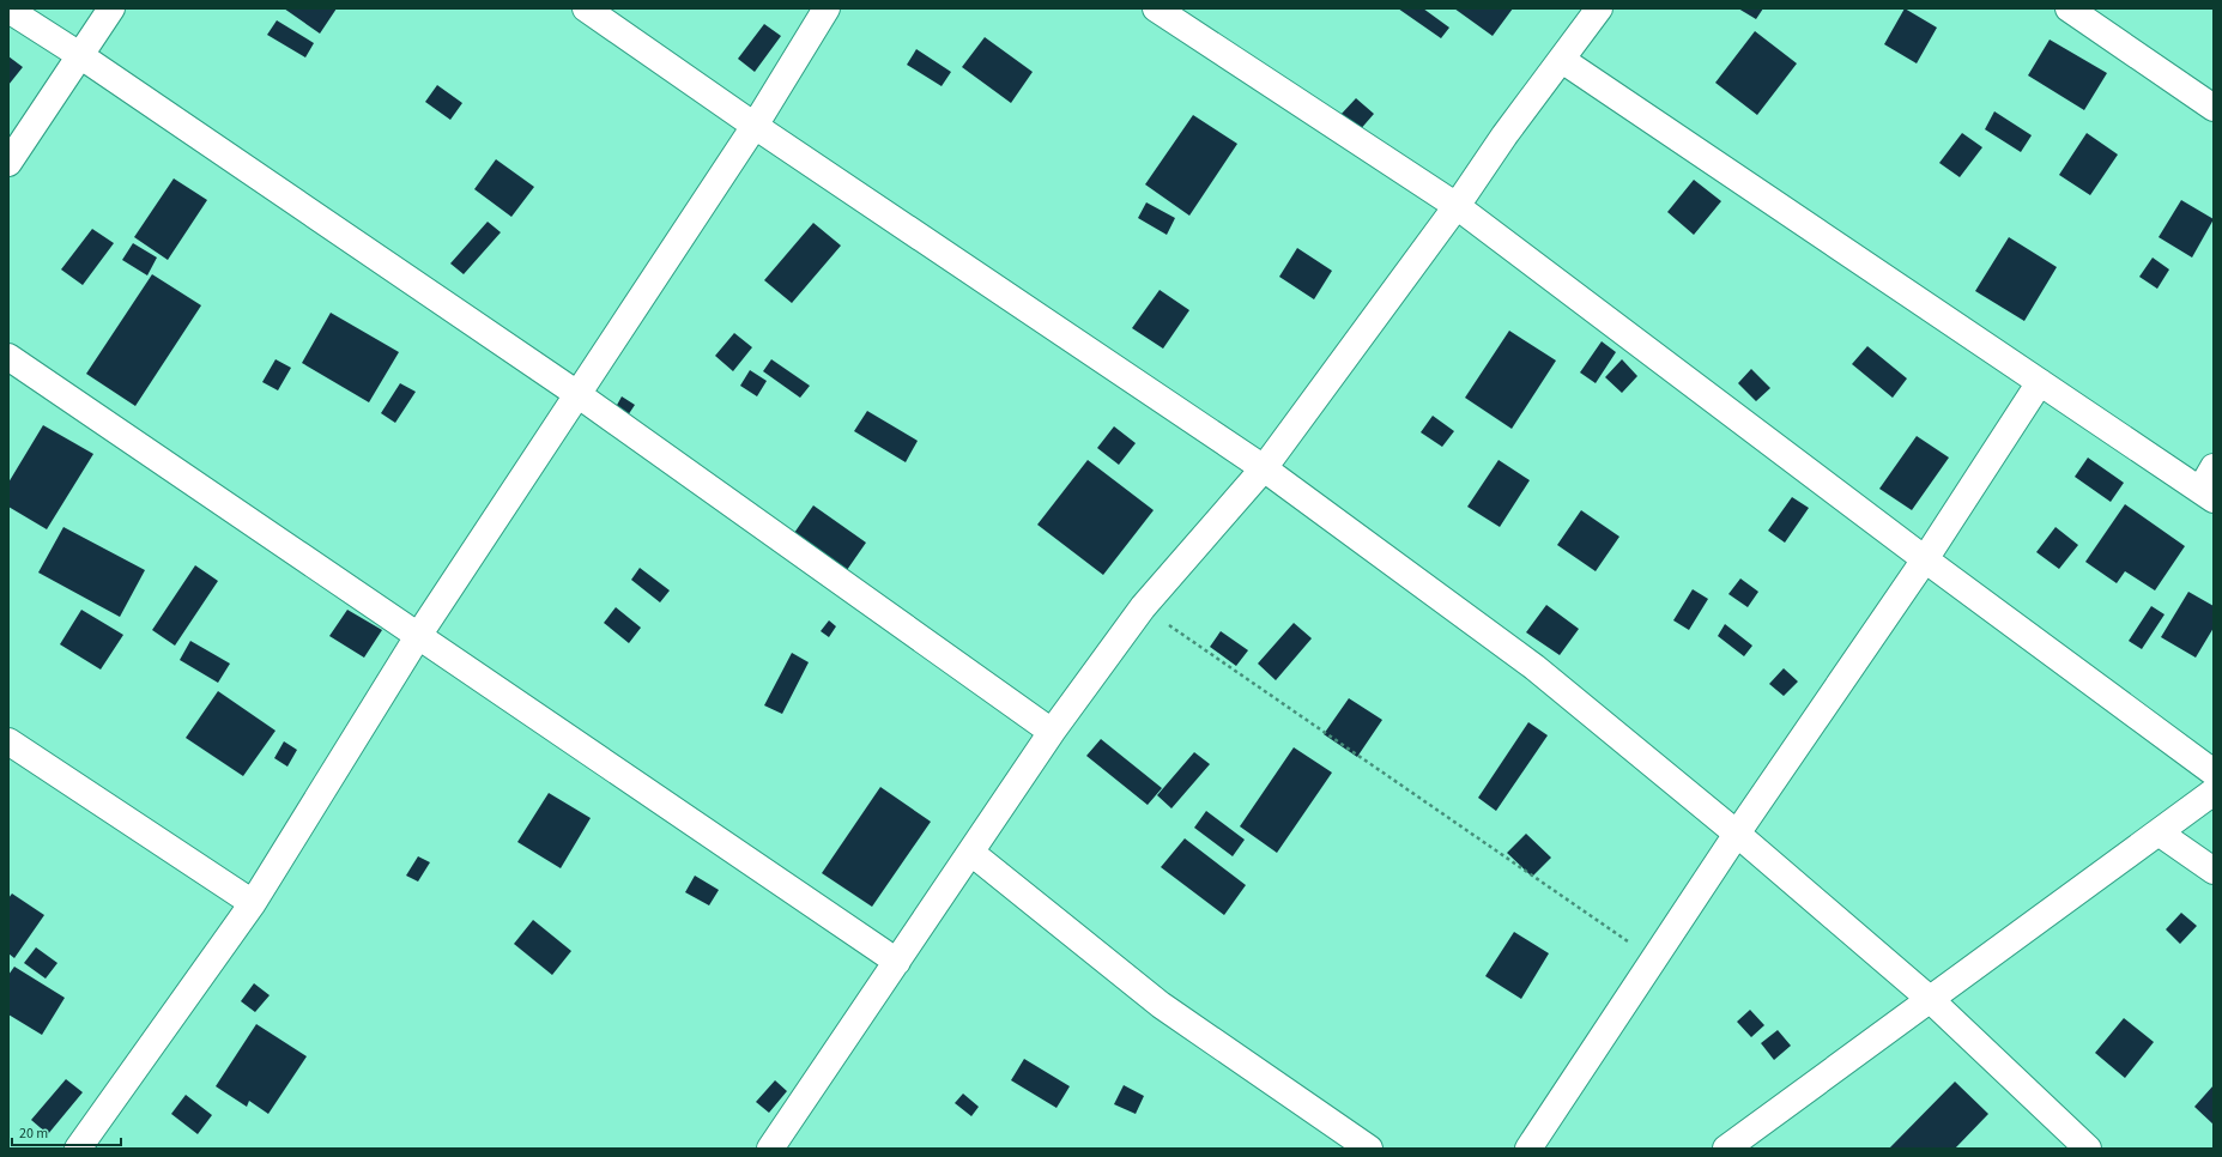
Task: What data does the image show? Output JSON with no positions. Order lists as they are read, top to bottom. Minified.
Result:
{"scale_bar":"20 m"}
